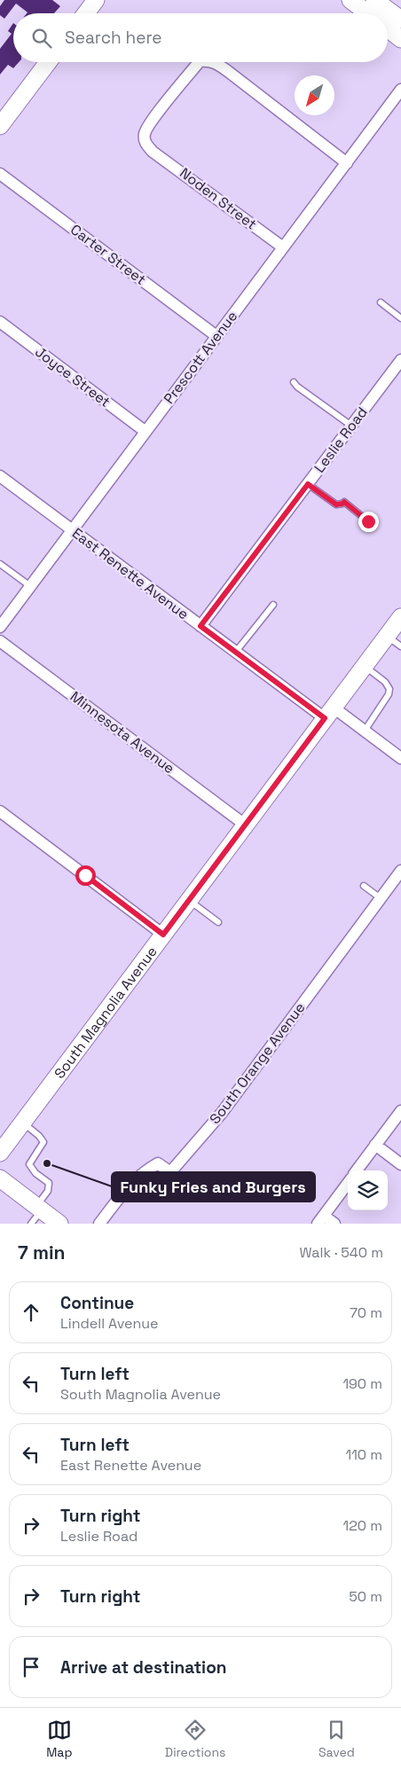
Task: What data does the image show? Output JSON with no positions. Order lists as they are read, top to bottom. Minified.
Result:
{"streets":{"main road":["South Magnolia Avenue"],"street":["Noden Street","Carter Street","Prescott Avenue","Joyce Street","Leslie Road","East Renette Avenue","Minnesota Avenue","South Orange Avenue"]},"crossings":[["Noden Street","Prescott Avenue"],["Carter Street","Prescott Avenue"],["Prescott Avenue","Joyce Street"],["Prescott Avenue","East Renette Avenue"],["Leslie Road","East Renette Avenue"],["East Renette Avenue","South Magnolia Avenue"],["Minnesota Avenue","South Magnolia Avenue"]],"places":["Funky Fries and Burgers"],"north":"bottom left","page":{"search":"Search here","heading":["7 min","Walk · 540 m"],"list":[["Continue","Lindell Avenue","70 m"],["Turn left","South Magnolia Avenue","190 m"],["Turn left","East Renette Avenue","110 m"],["Turn right","Leslie Road","120 m"],["Turn right","50 m"],"Arrive at destination"],"nav":["Map","Directions","Saved"]}}
